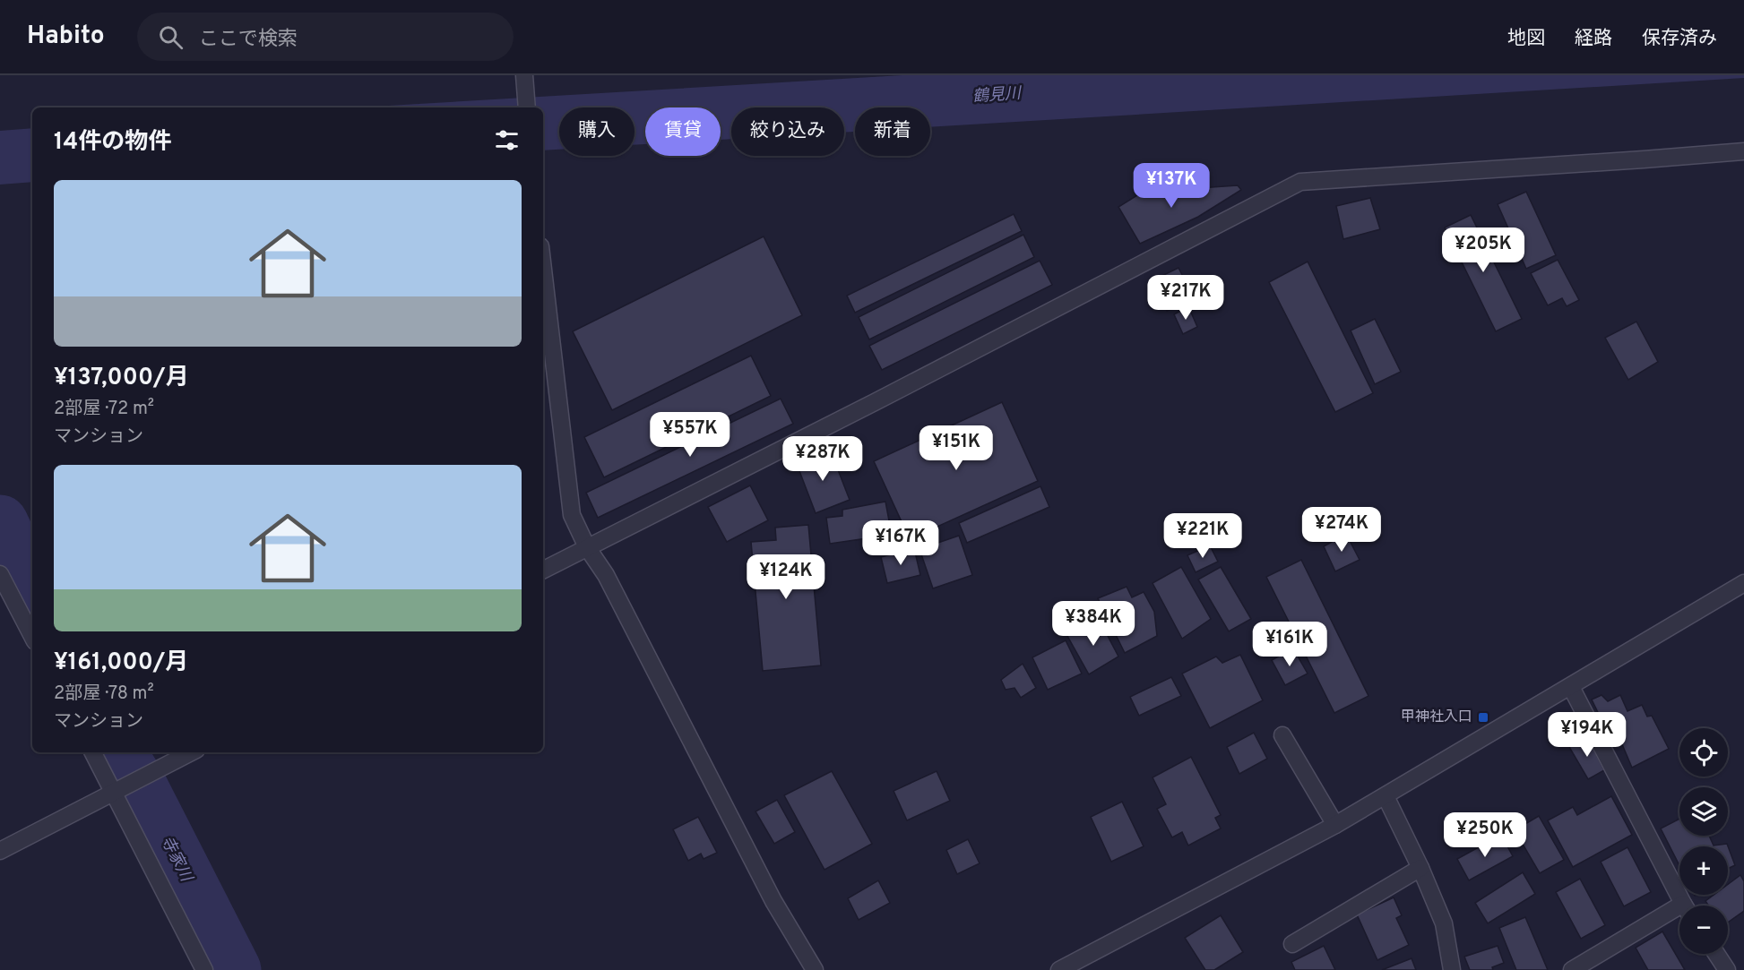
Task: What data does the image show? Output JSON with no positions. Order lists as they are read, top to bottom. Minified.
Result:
{"water":["鶴見川","寺家川"],"places":{"transit":["甲神社入口"]},"page":{"header":"Habito","search":"ここで検索","nav":["地図","経路","保存済み"],"chip":["購入","賃貸","絞り込み","新着"],"heading":"14件の物件","price":["¥137K","¥205K","¥217K","¥557K","¥151K","¥287K","¥274K","¥221K","¥167K","¥124K","¥384K","¥161K","¥194K","¥250K"],"list":[{"name":"¥137,000/月","note":"2部屋 · 72 m² · マンション"},{"name":"¥161,000/月","note":"2部屋 · 78 m² · マンション"}],"map_buttons":["+","−"]}}
